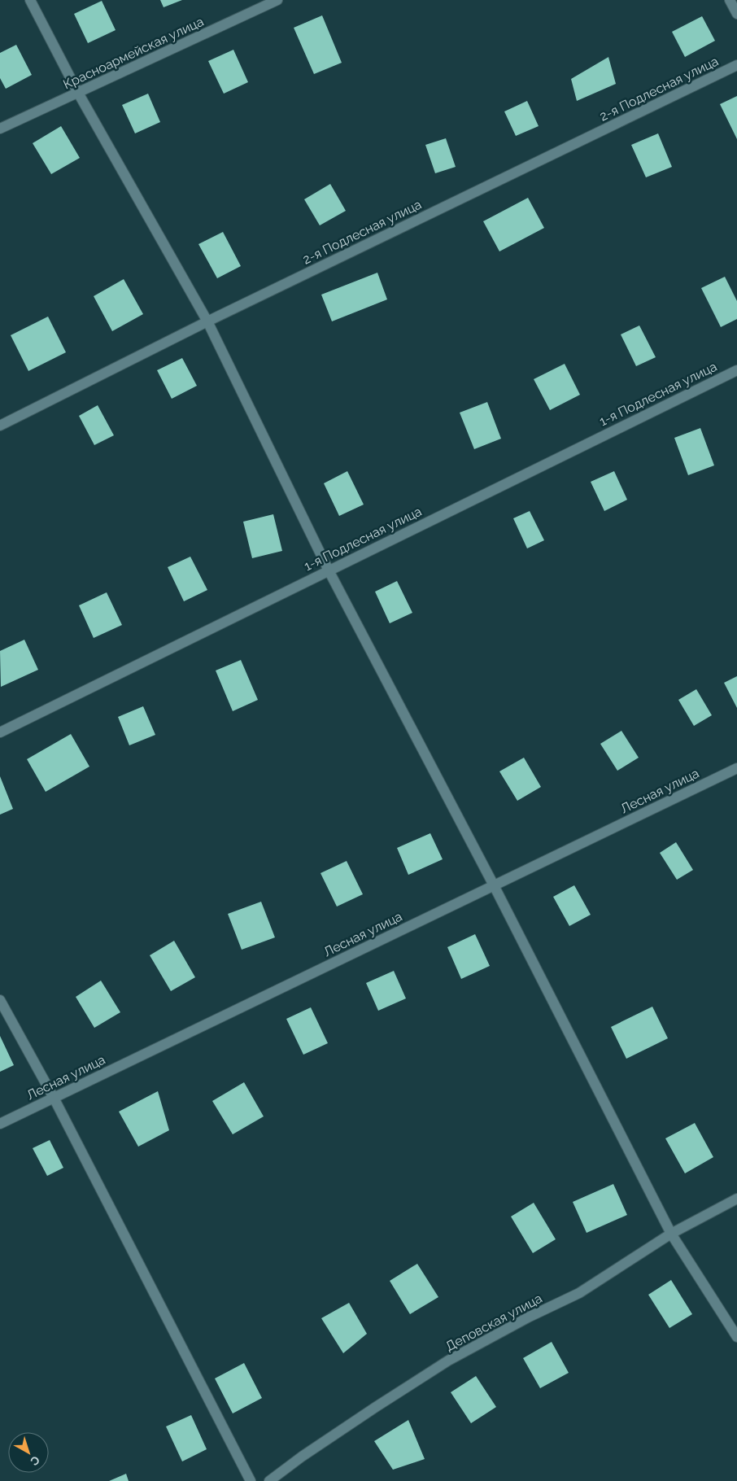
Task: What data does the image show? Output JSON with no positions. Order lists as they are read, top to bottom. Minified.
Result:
{"streets":{"street":["Красноармейская улица","2-я Подлесная улица","1-я Подлесная улица","Лесная улица","Деповская улица"]},"north":"bottom right"}
